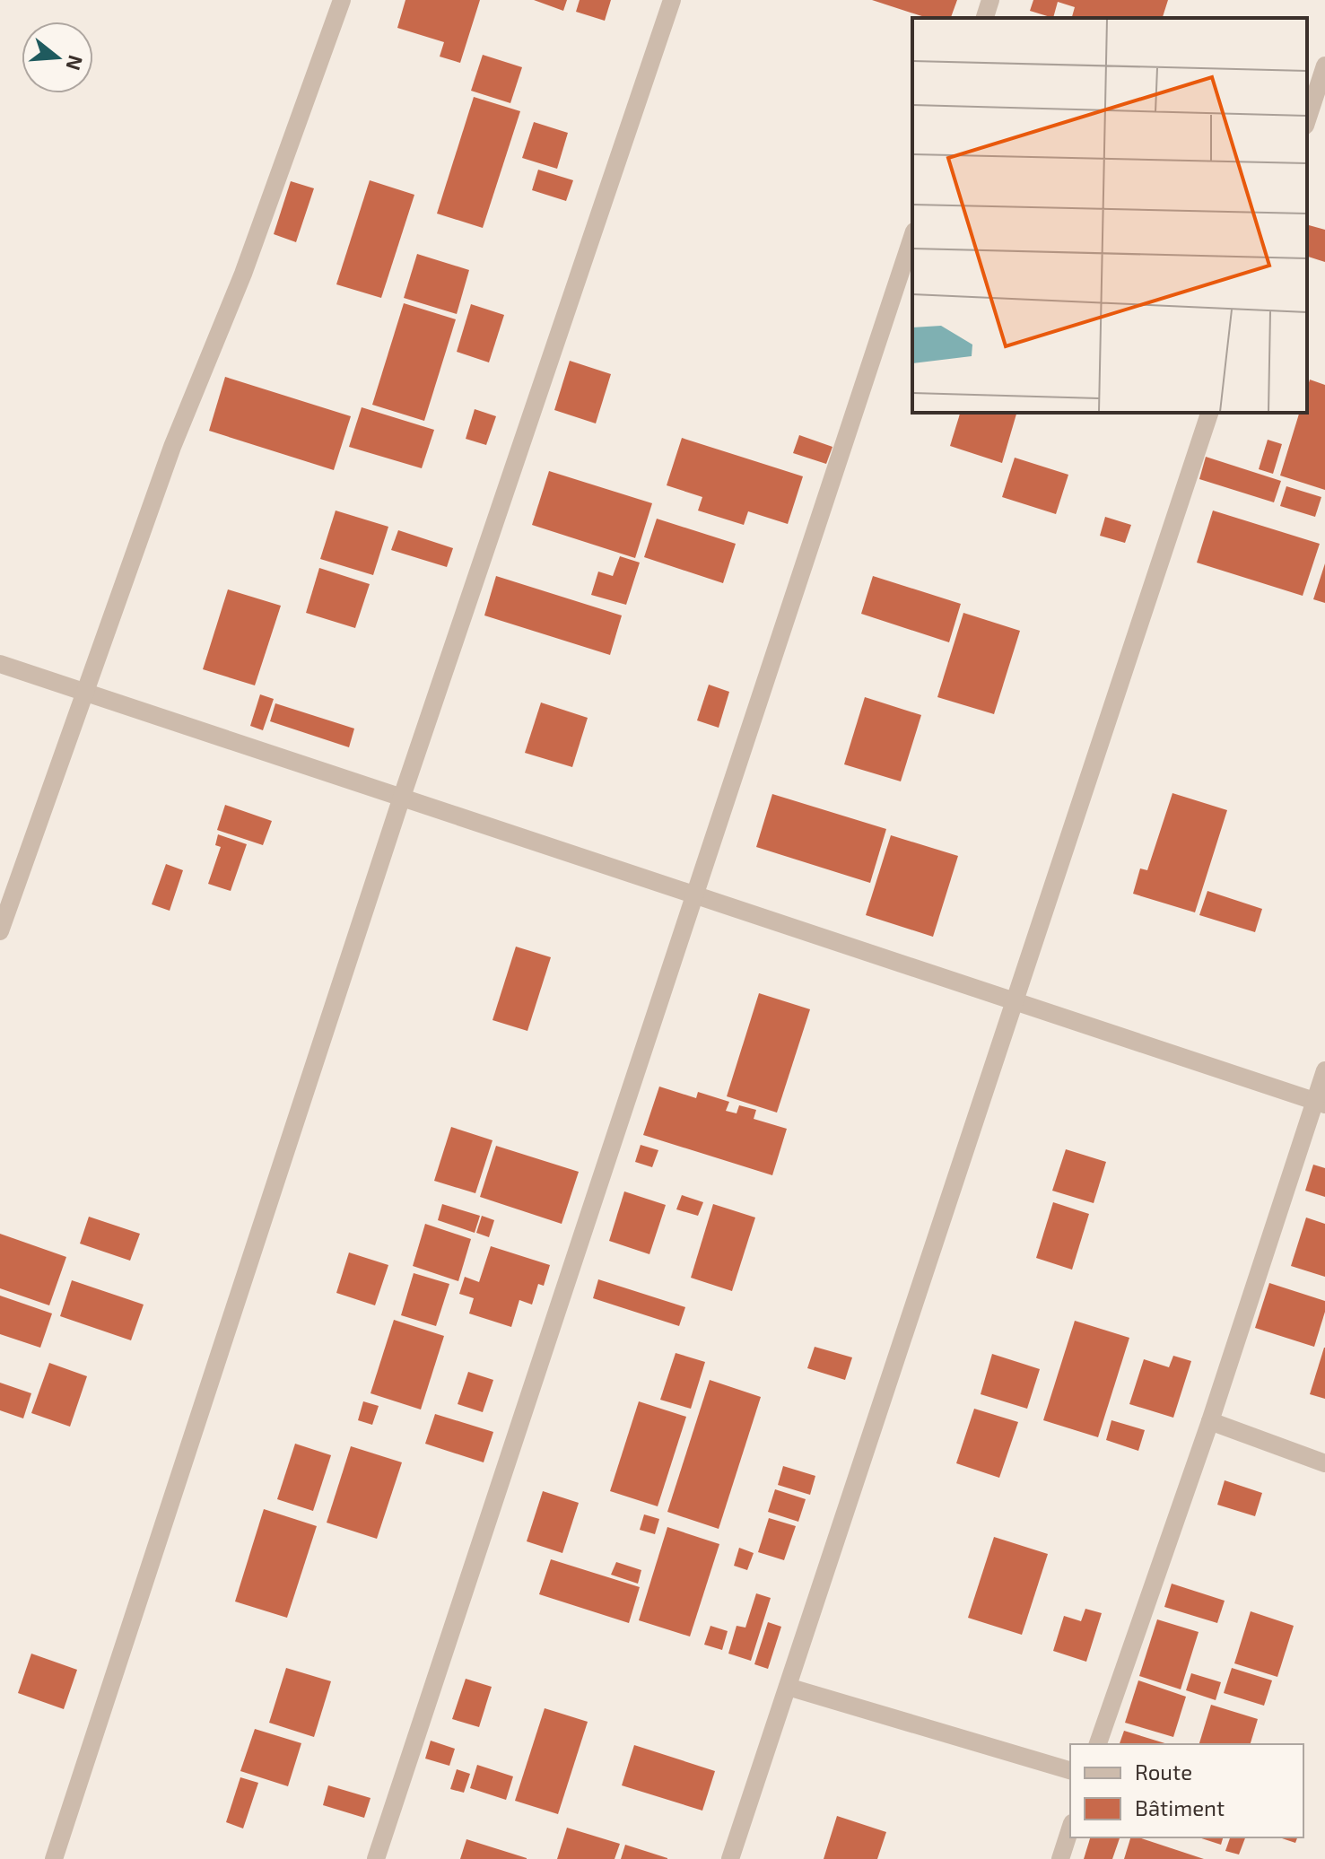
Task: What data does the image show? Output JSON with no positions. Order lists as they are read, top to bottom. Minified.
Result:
{"legend":["Route","Bâtiment"],"north":"right"}
